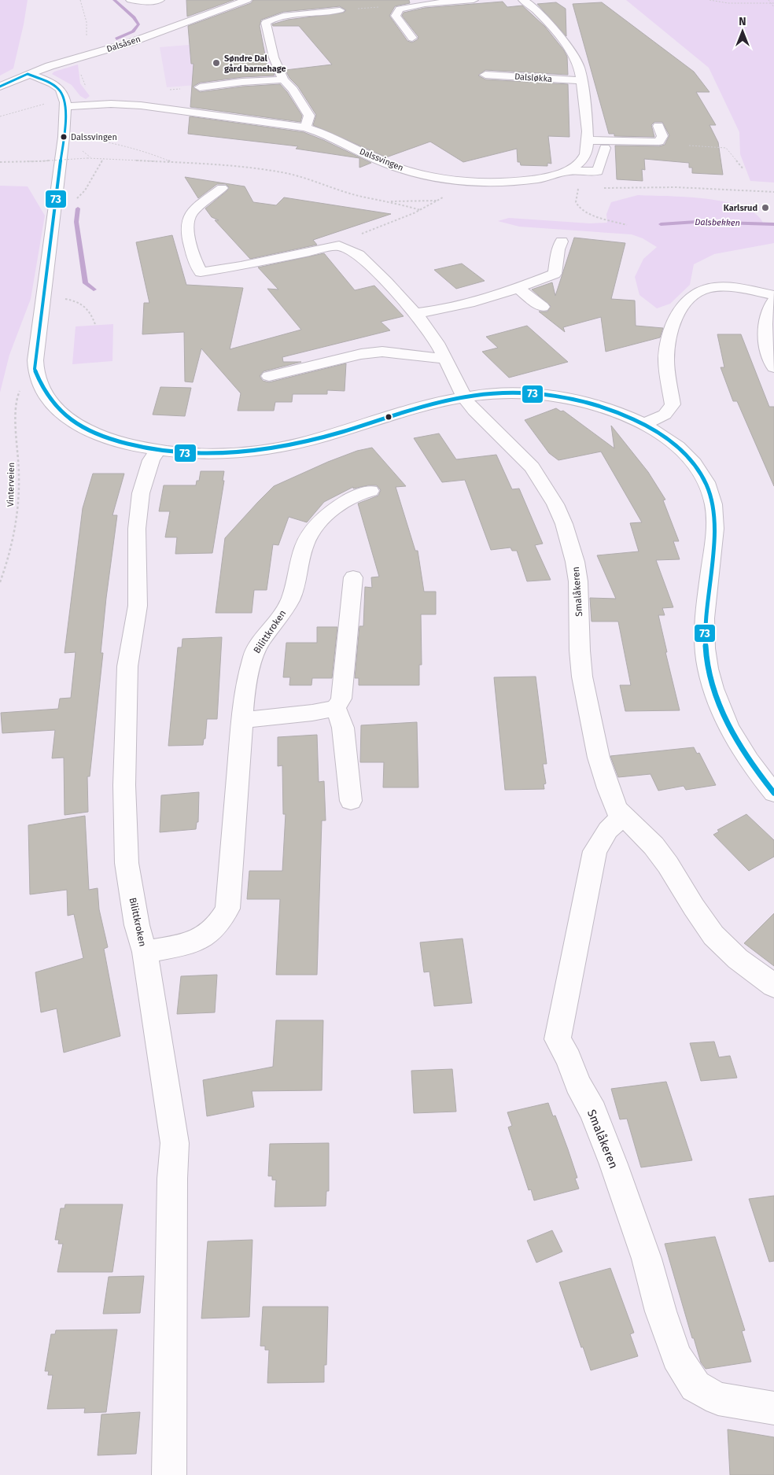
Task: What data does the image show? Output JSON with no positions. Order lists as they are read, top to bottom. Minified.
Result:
{"streets":{"street":["Dalsåsen","Dalsløkka","Dalssvingen","Smalåkeren","Bilittkroken"],"path":["Vinterveien"]},"crossings":[["Dalsløkka","Dalssvingen"]],"water":["Dalsbekken"],"places":["Søndre Dal gård barnehage","Dalssvingen","Karlsrud"],"lines":["transit line 73"],"north":"top"}
